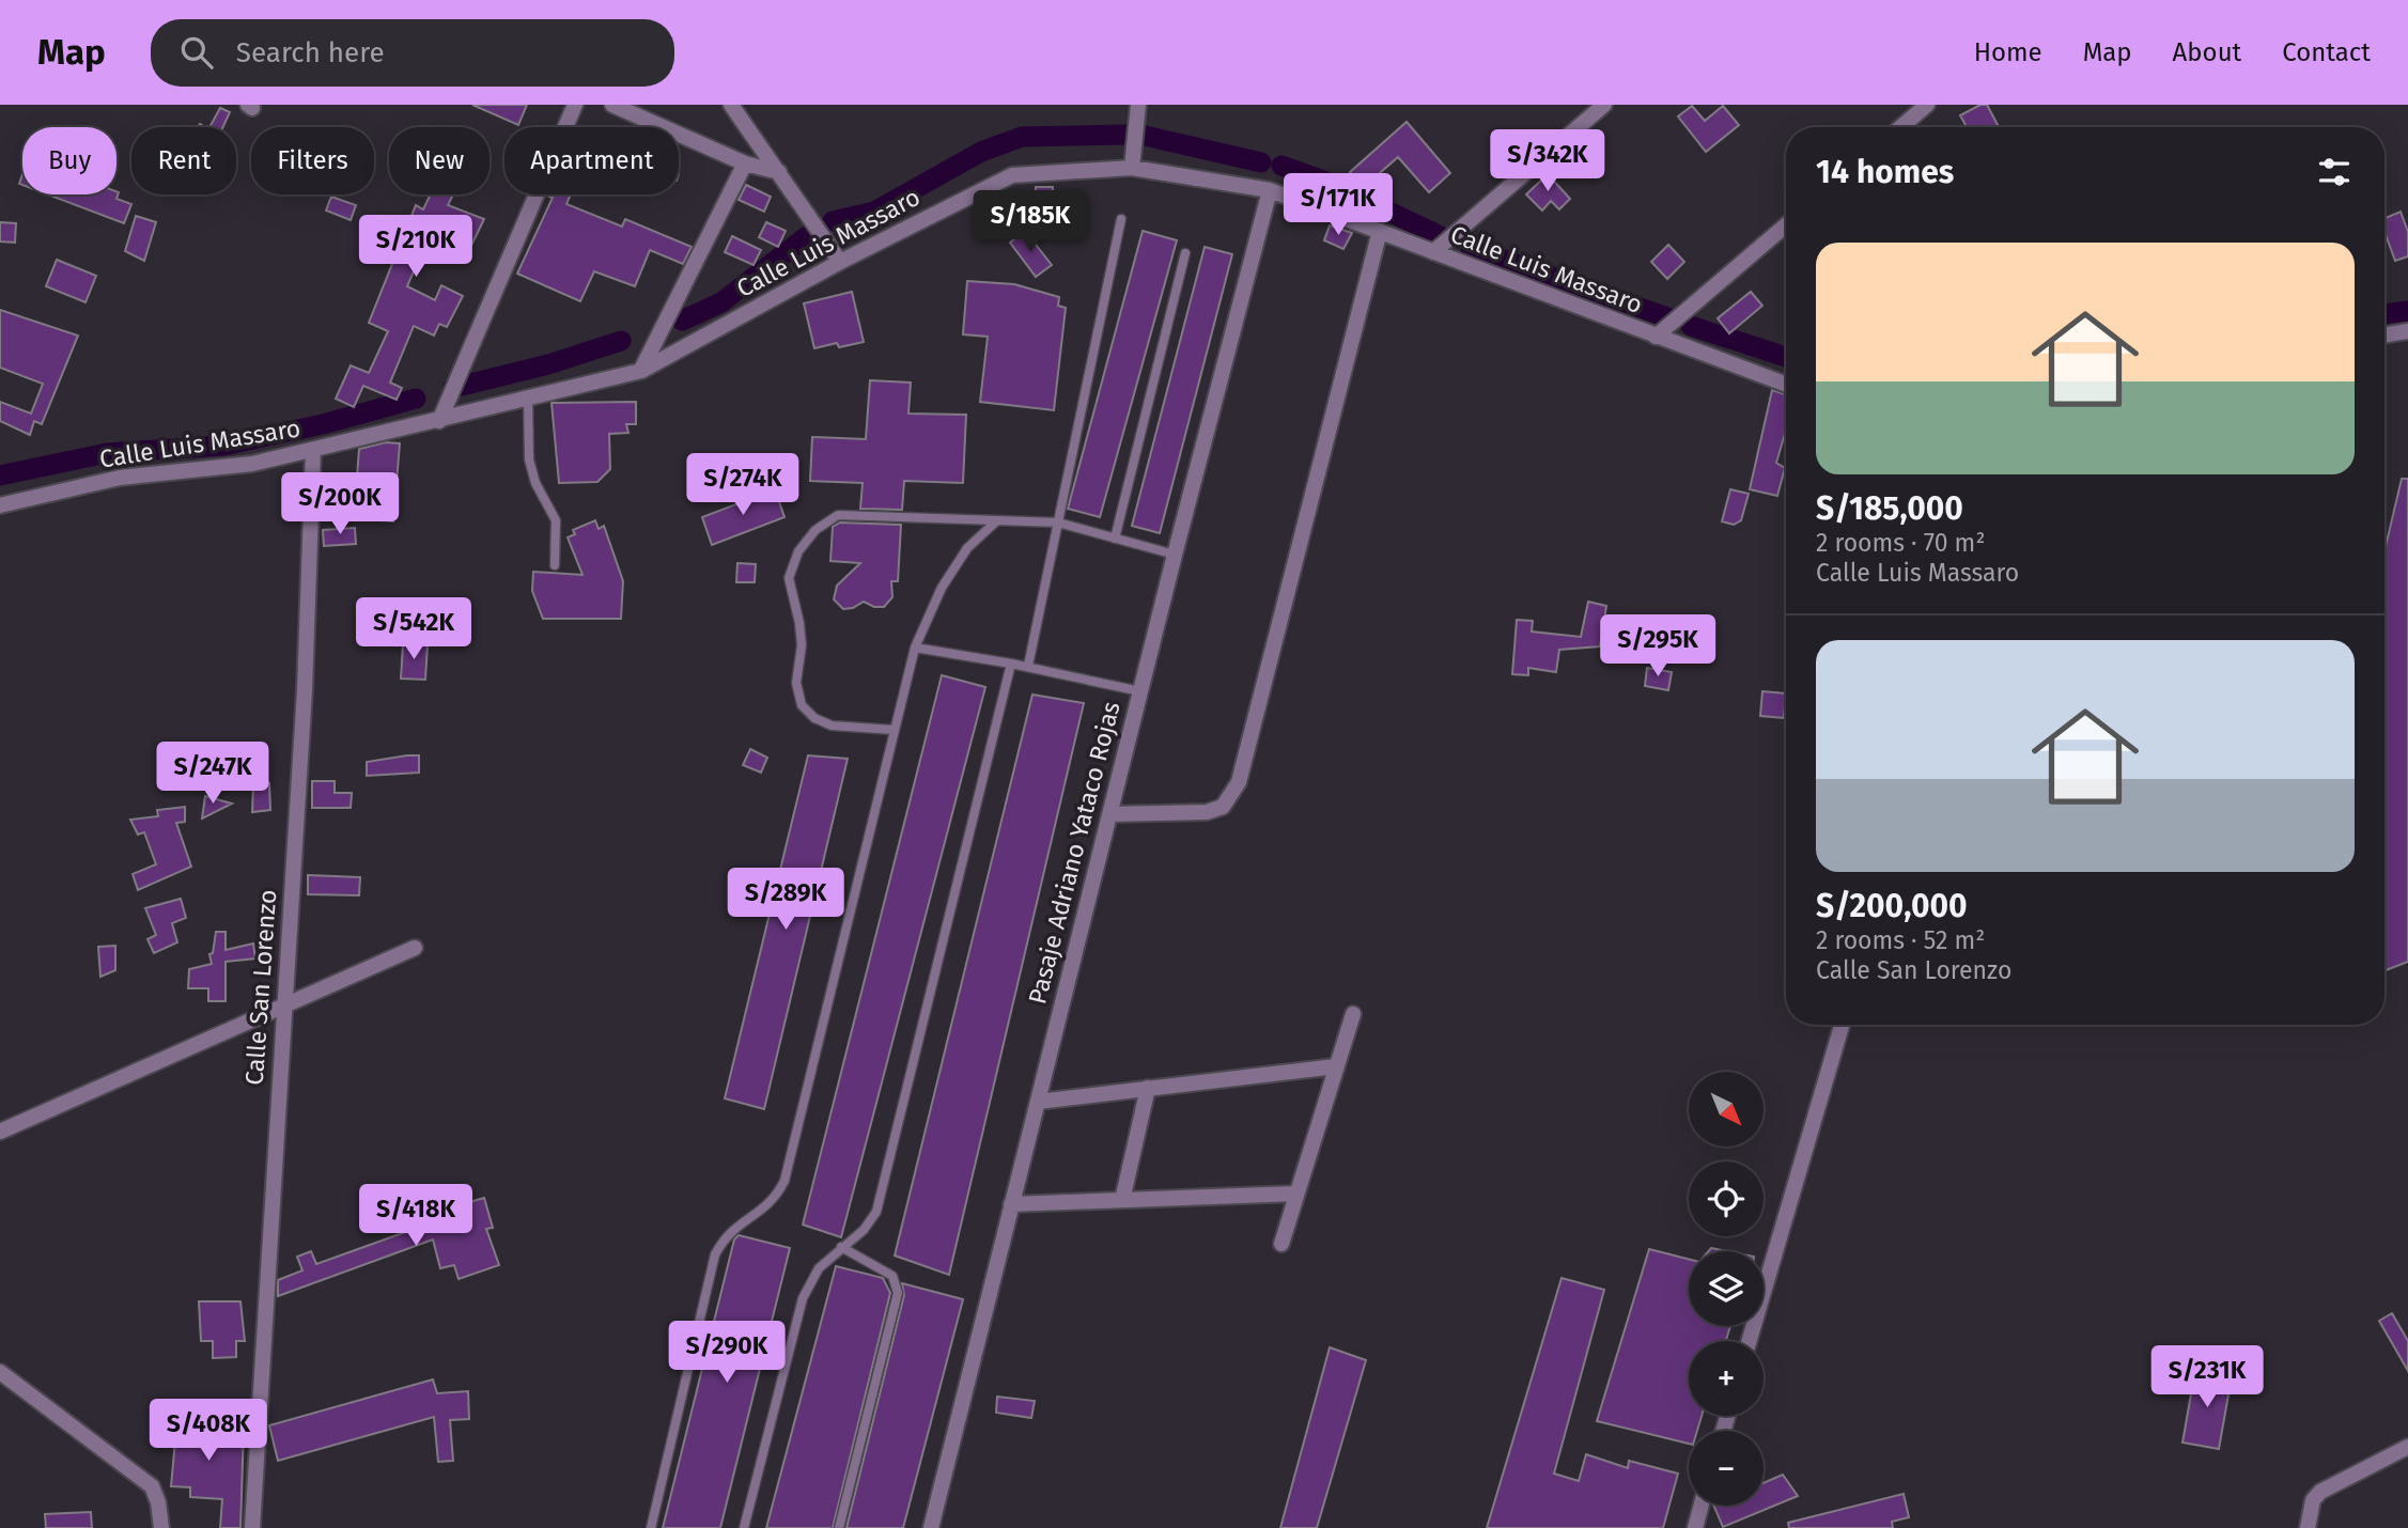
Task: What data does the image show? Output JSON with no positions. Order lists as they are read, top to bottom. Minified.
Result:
{"streets":{"street":["Calle Luis Massaro","Pasaje Adriano Yataco Rojas","Calle San Lorenzo"]},"crossings":[["Calle Luis Massaro","Pasaje Adriano Yataco Rojas"],["Calle Luis Massaro","Calle San Lorenzo"]],"north":"bottom right","page":{"header":"Map","search":"Search here","nav":["Home","Map","About","Contact"],"chip":["Buy","Rent","Filters","New","Apartment"],"heading":"14 homes","price":["S/342K","S/171K","S/185K","S/210K","S/274K","S/200K","S/542K","S/295K","S/247K","S/289K","S/418K","S/290K","S/231K","S/408K"],"list":[{"name":"S/185,000","note":"2 rooms · 70 m² · Calle Luis Massaro"},{"name":"S/200,000","note":"2 rooms · 52 m² · Calle San Lorenzo"}],"map_buttons":["+","−"]}}
